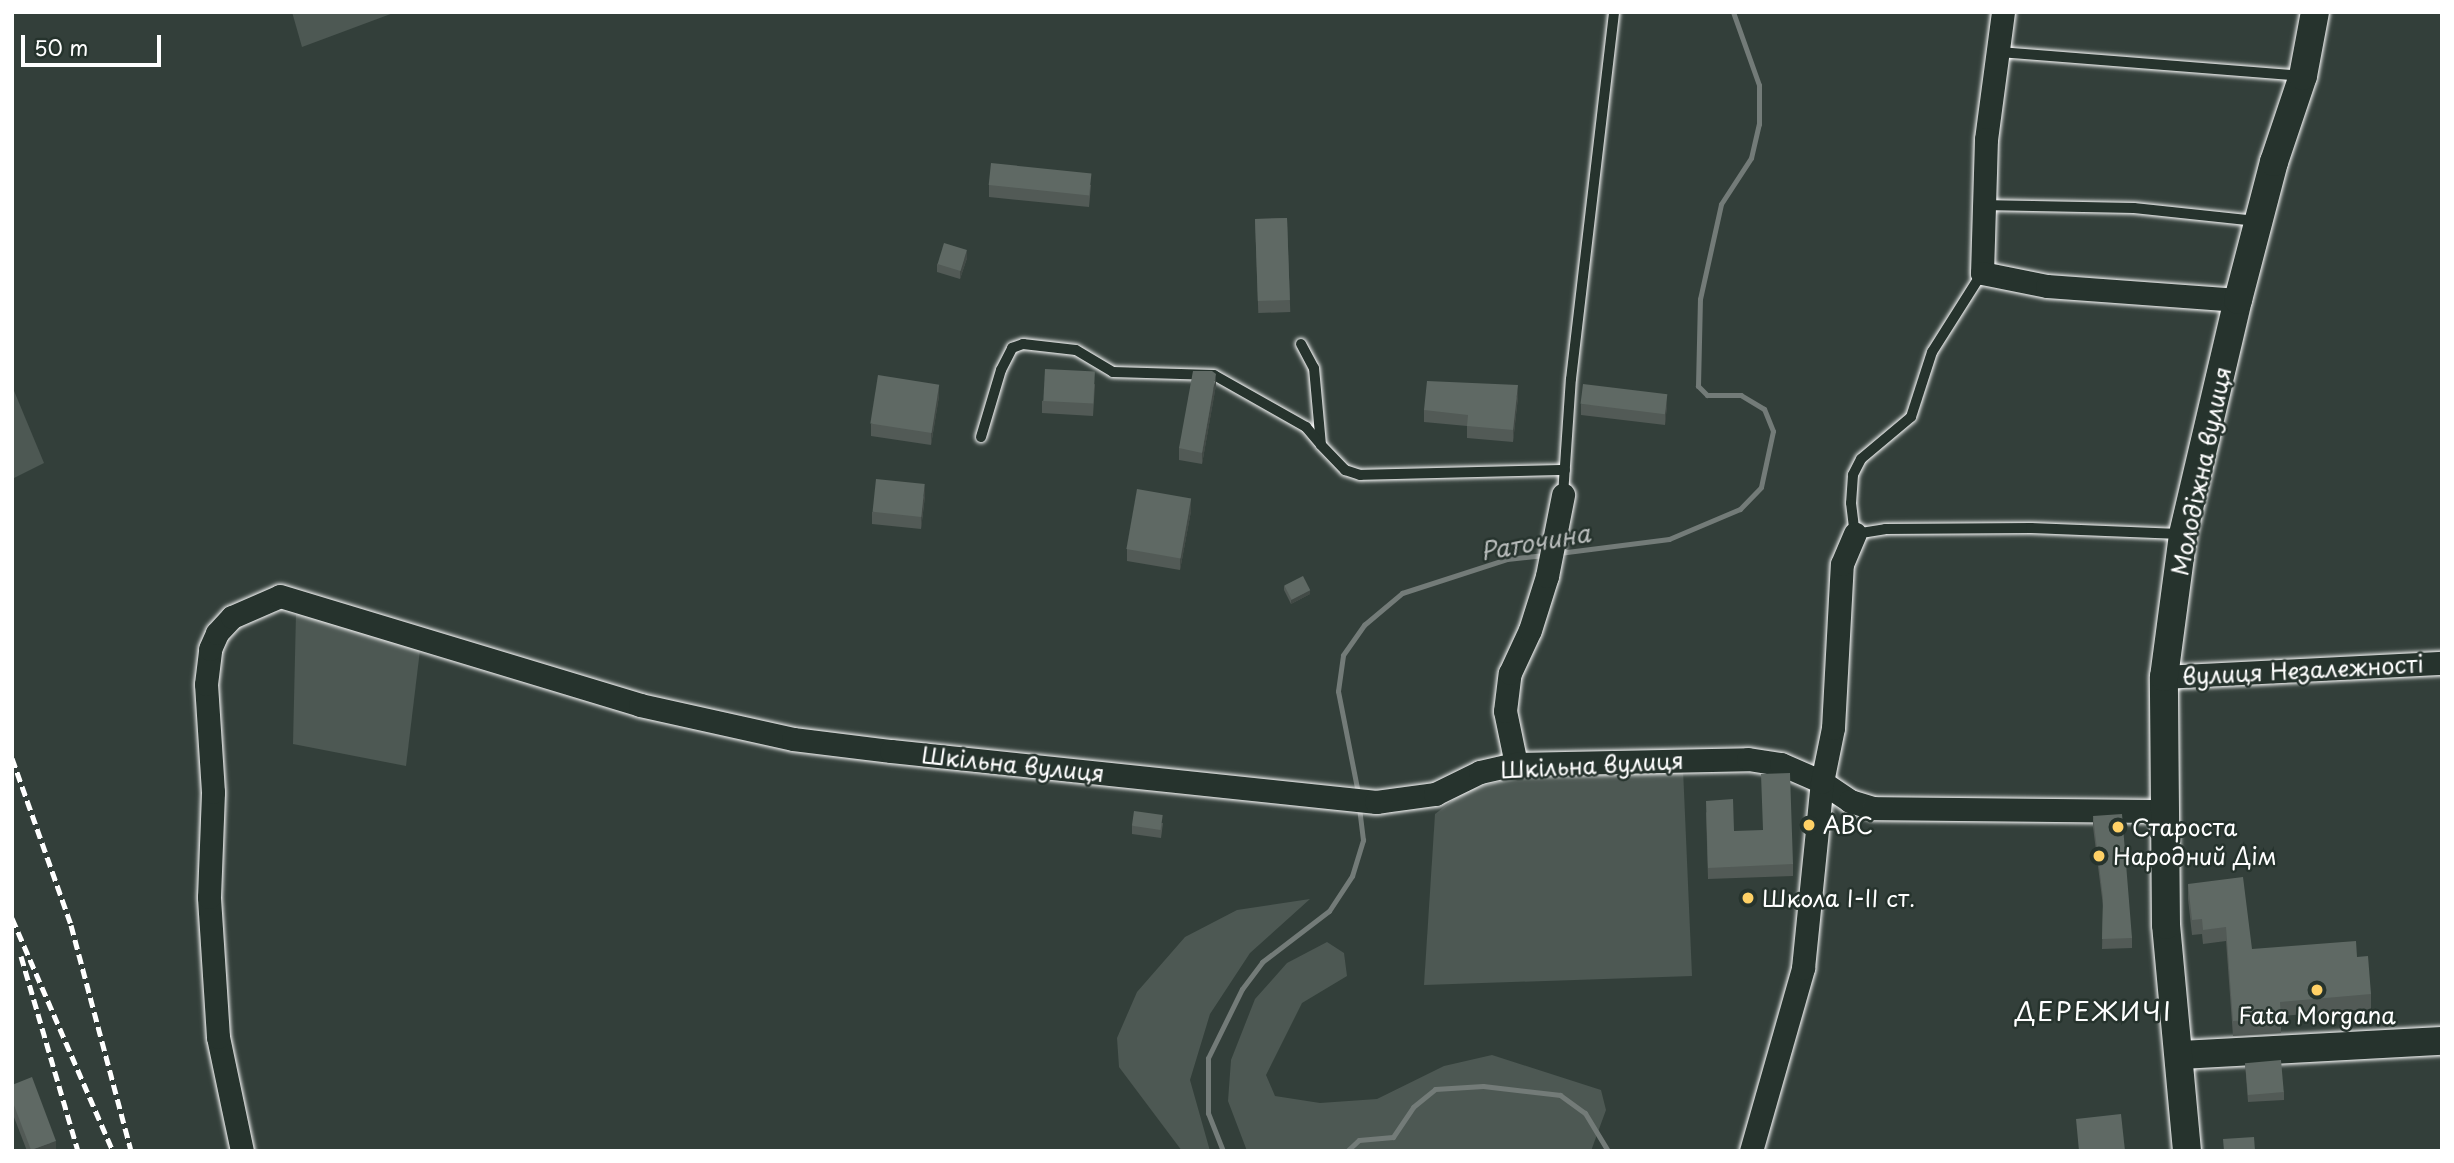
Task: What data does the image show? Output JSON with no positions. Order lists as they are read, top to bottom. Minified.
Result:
{"streets":{"street":["Молодіжна вулиця","вулиця Незалежності","Шкільна вулиця"]},"crossings":[["Молодіжна вулиця","вулиця Незалежності"],["Молодіжна вулиця","Шкільна вулиця"]],"districts":["ДЕРЕЖИЧІ"],"water":["Раточина"],"places":["ABC","Староста","Народний Дім","Школа І-ІІ ст.","Fata Morgana"],"scale_bar":"50 m"}
